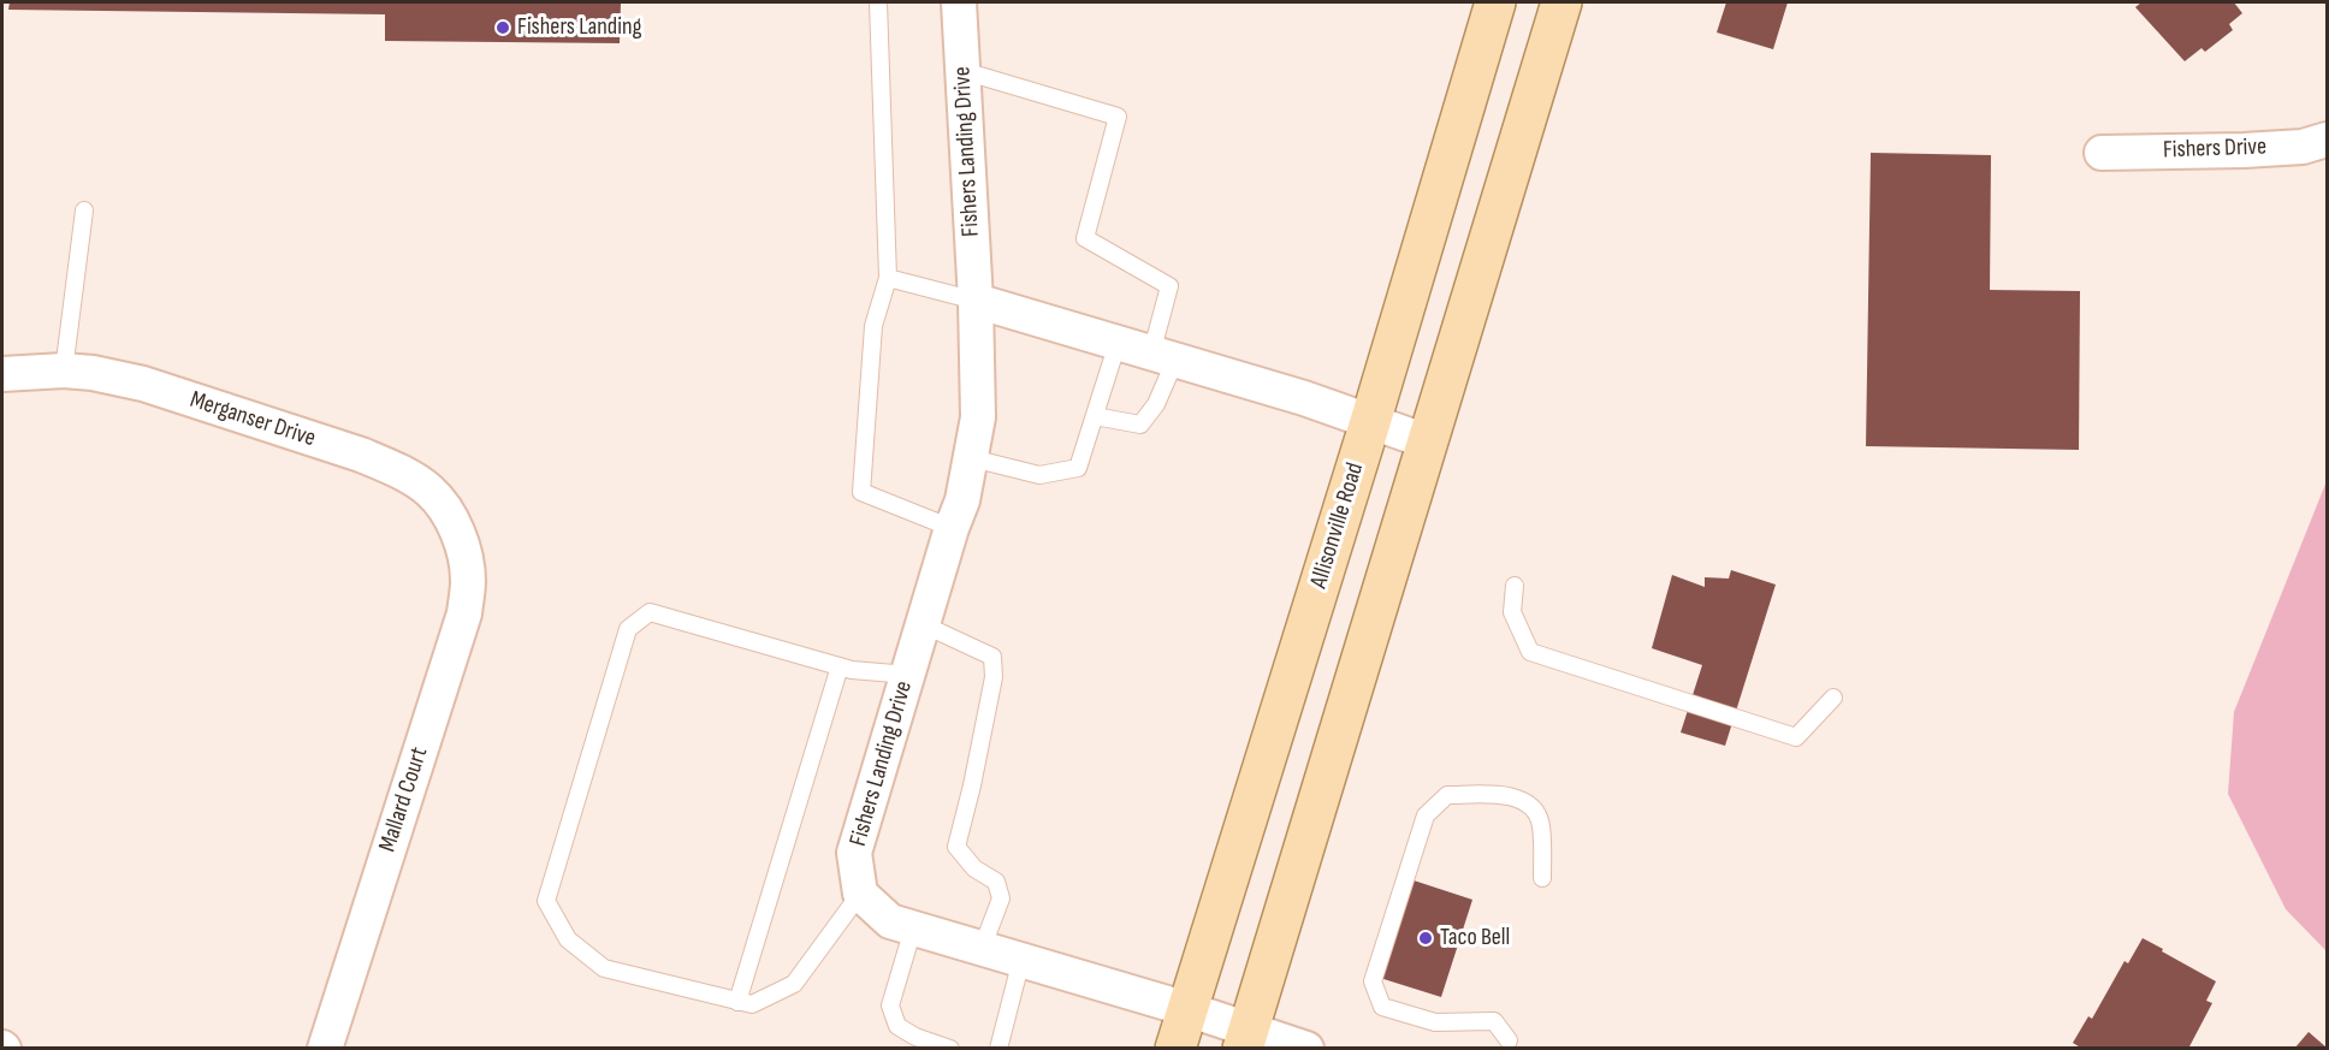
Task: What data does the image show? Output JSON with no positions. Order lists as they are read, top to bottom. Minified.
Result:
{"streets":{"main road":["Allisonville Road"],"street":["Fishers Drive","Fishers Landing Drive","Merganser Drive","Mallard Court"]},"crossings":[["Merganser Drive","Mallard Court"]],"places":["Fishers Landing","Taco Bell"]}
